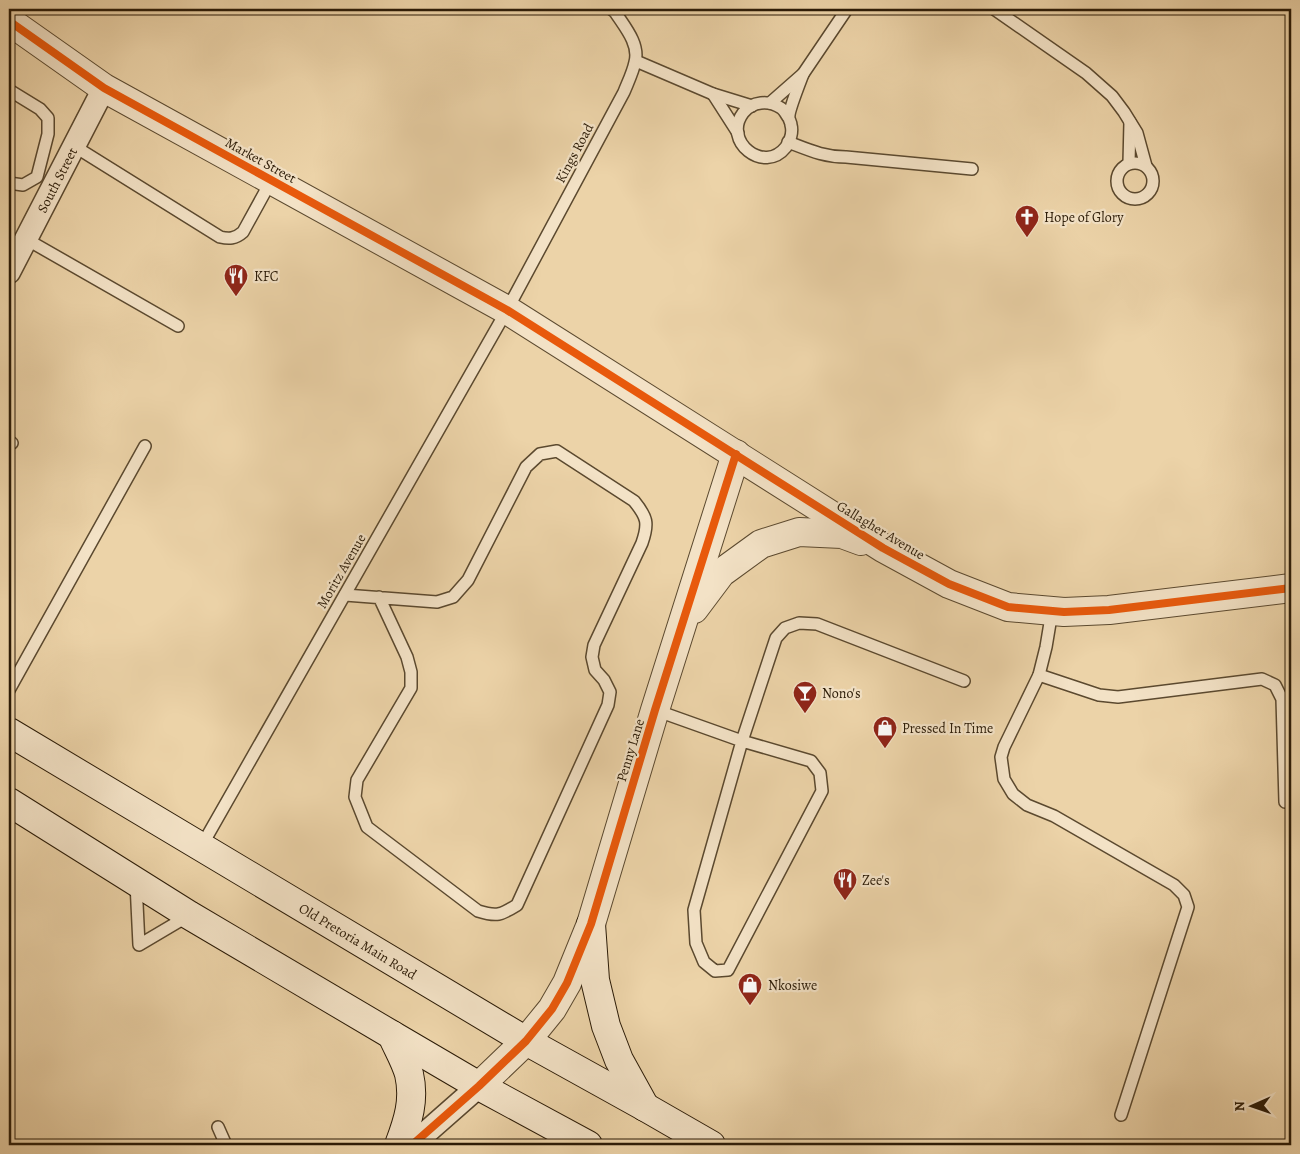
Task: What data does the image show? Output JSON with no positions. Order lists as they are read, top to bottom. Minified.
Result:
{"streets":{"street":["Market Street","South Street","Gallagher Avenue","Penny Lane","Old Pretoria Main Road"],"lane":["Kings Road","Moritz Avenue"]},"crossings":[["Kings Road","Market Street"],["Kings Road","Gallagher Avenue"],["Kings Road","Moritz Avenue"],["Market Street","South Street"],["Market Street","Gallagher Avenue"],["Market Street","Moritz Avenue"],["Gallagher Avenue","Moritz Avenue"],["Gallagher Avenue","Penny Lane"],["Moritz Avenue","Old Pretoria Main Road"],["Penny Lane","Old Pretoria Main Road"]],"places":{"church":["Hope of Glory"],"restaurant":["KFC","Zee's"],"bar":["Nono's"],"shop":["Pressed In Time","Nkosiwe"]},"north":"left"}
